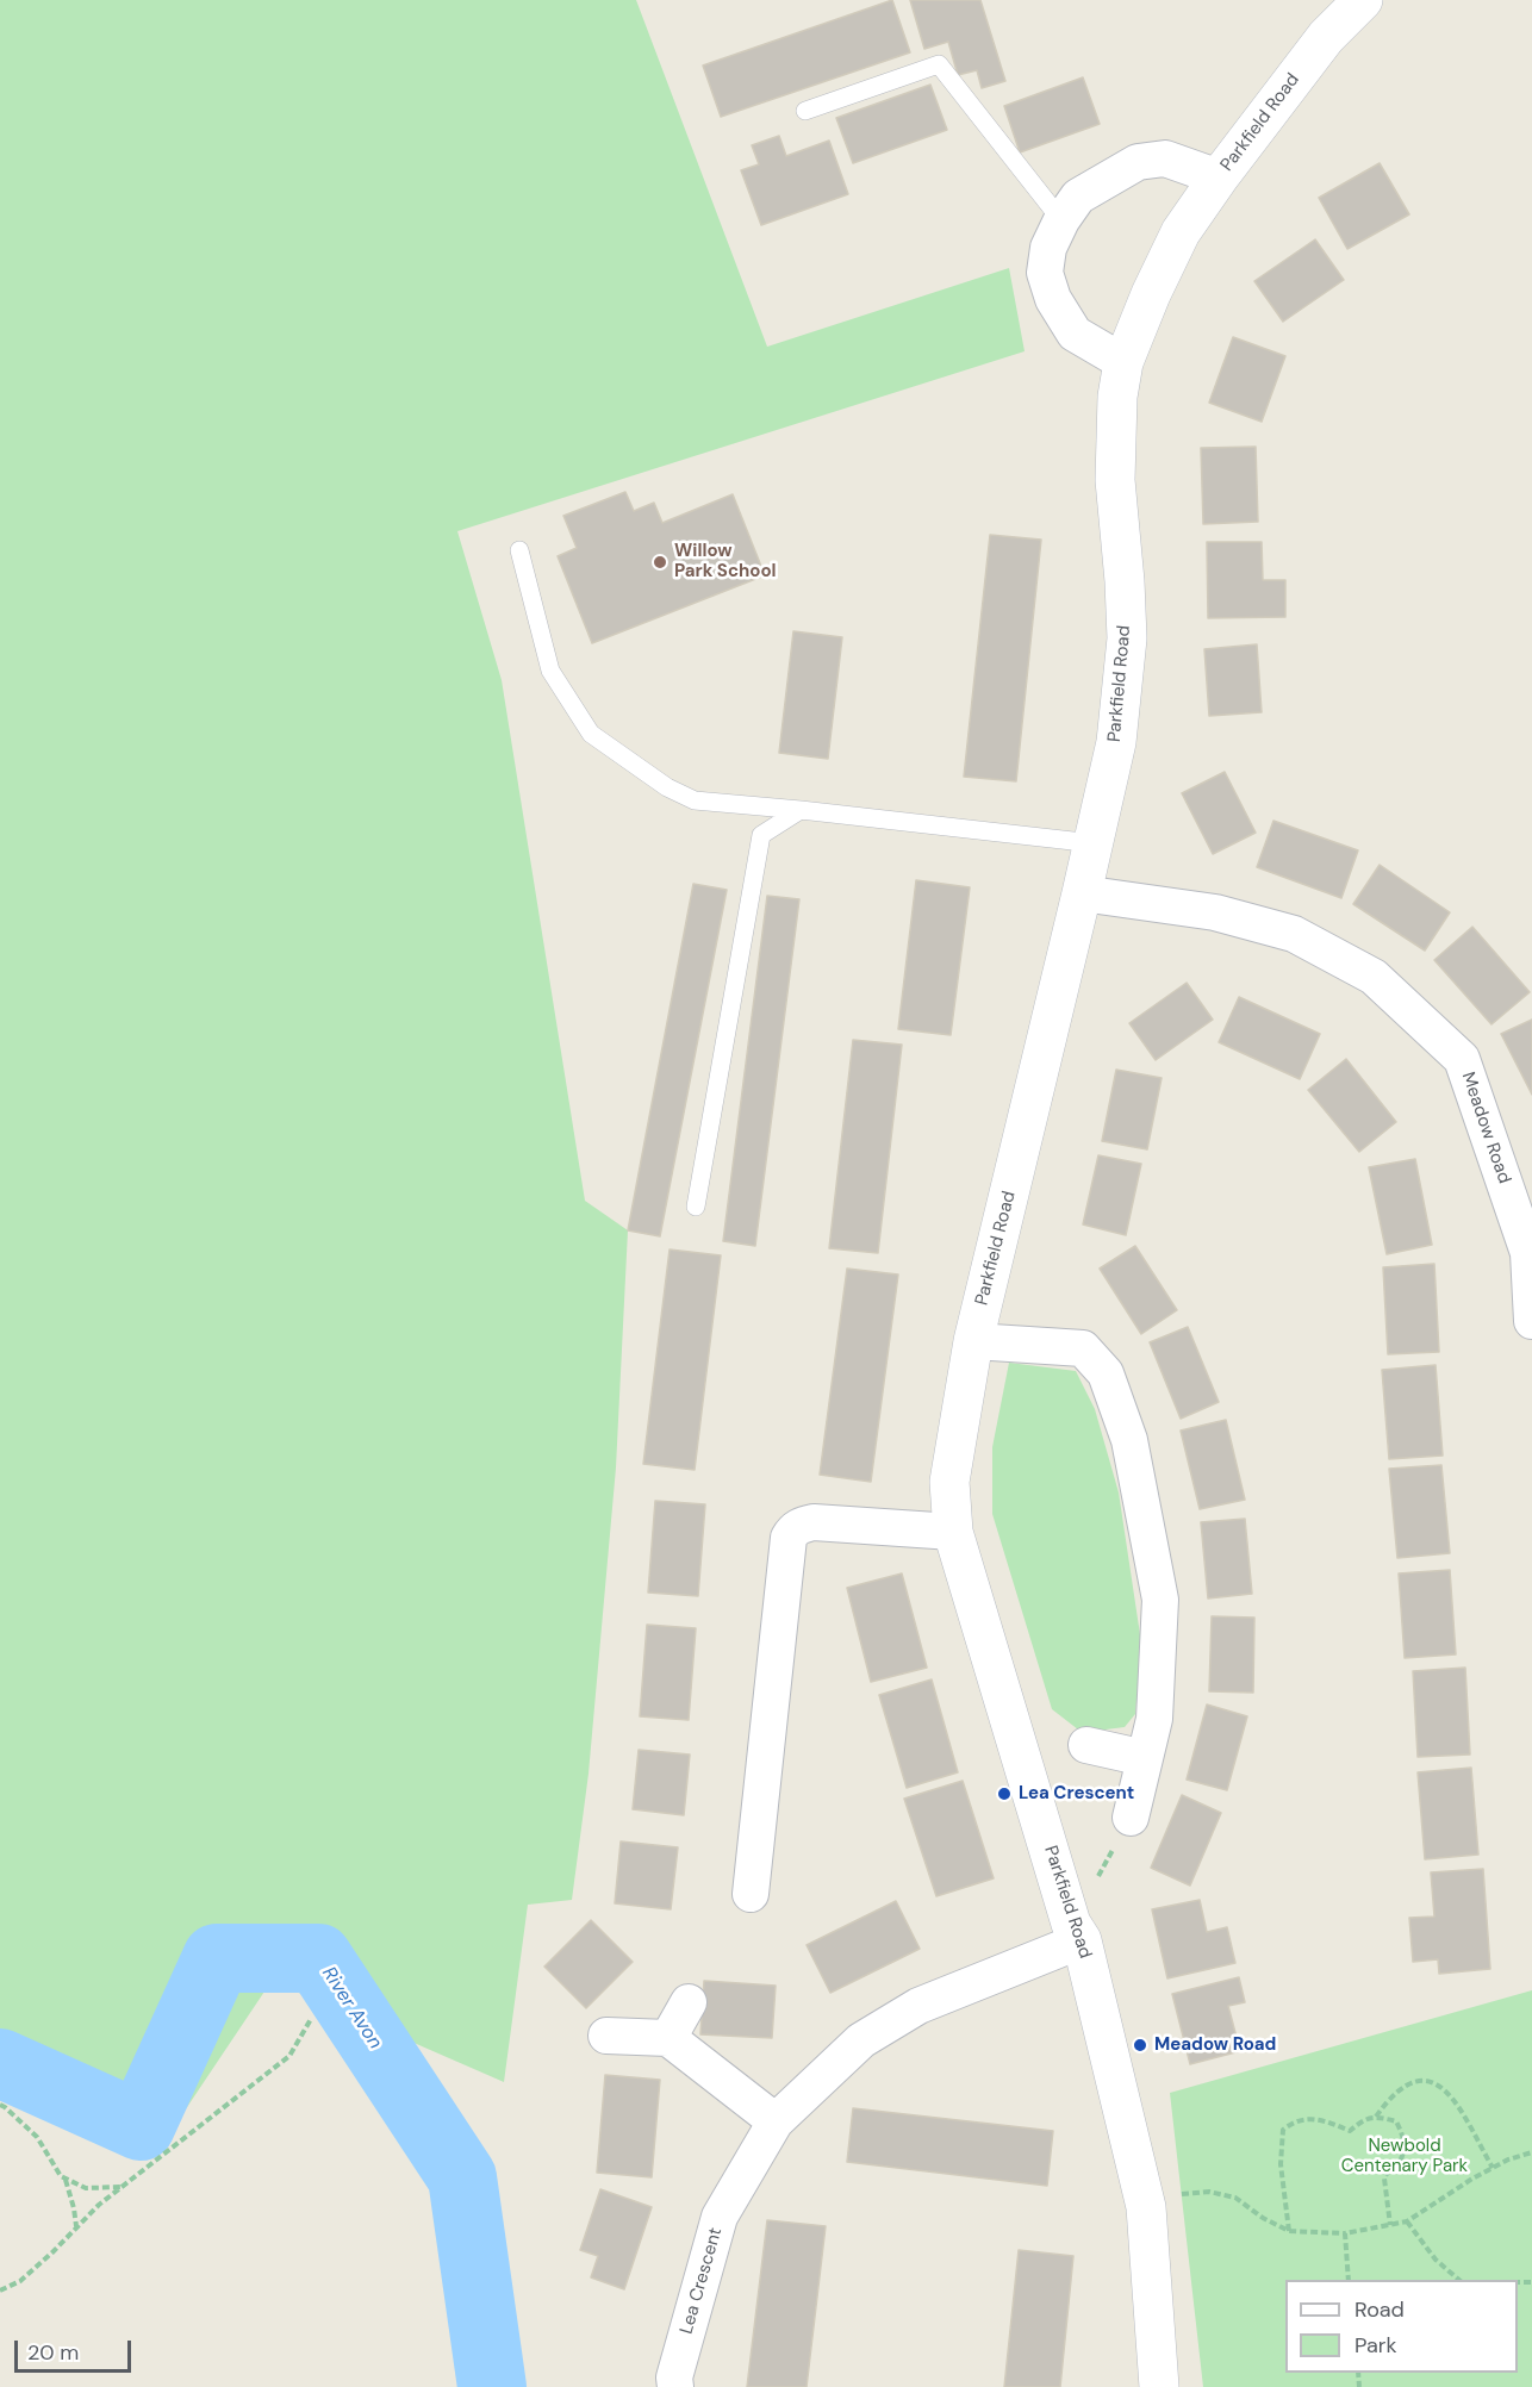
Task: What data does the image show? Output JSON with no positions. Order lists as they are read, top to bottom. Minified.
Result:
{"streets":{"street":["Parkfield Road","Meadow Road","Lea Crescent"]},"crossings":[["Parkfield Road","Meadow Road"],["Parkfield Road","Lea Crescent"]],"water":["River Avon"],"parks":["Newbold Centenary Park"],"places":["Willow Park School","Lea Crescent","Meadow Road"],"legend":["Road","Park"],"scale_bar":"20 m"}
